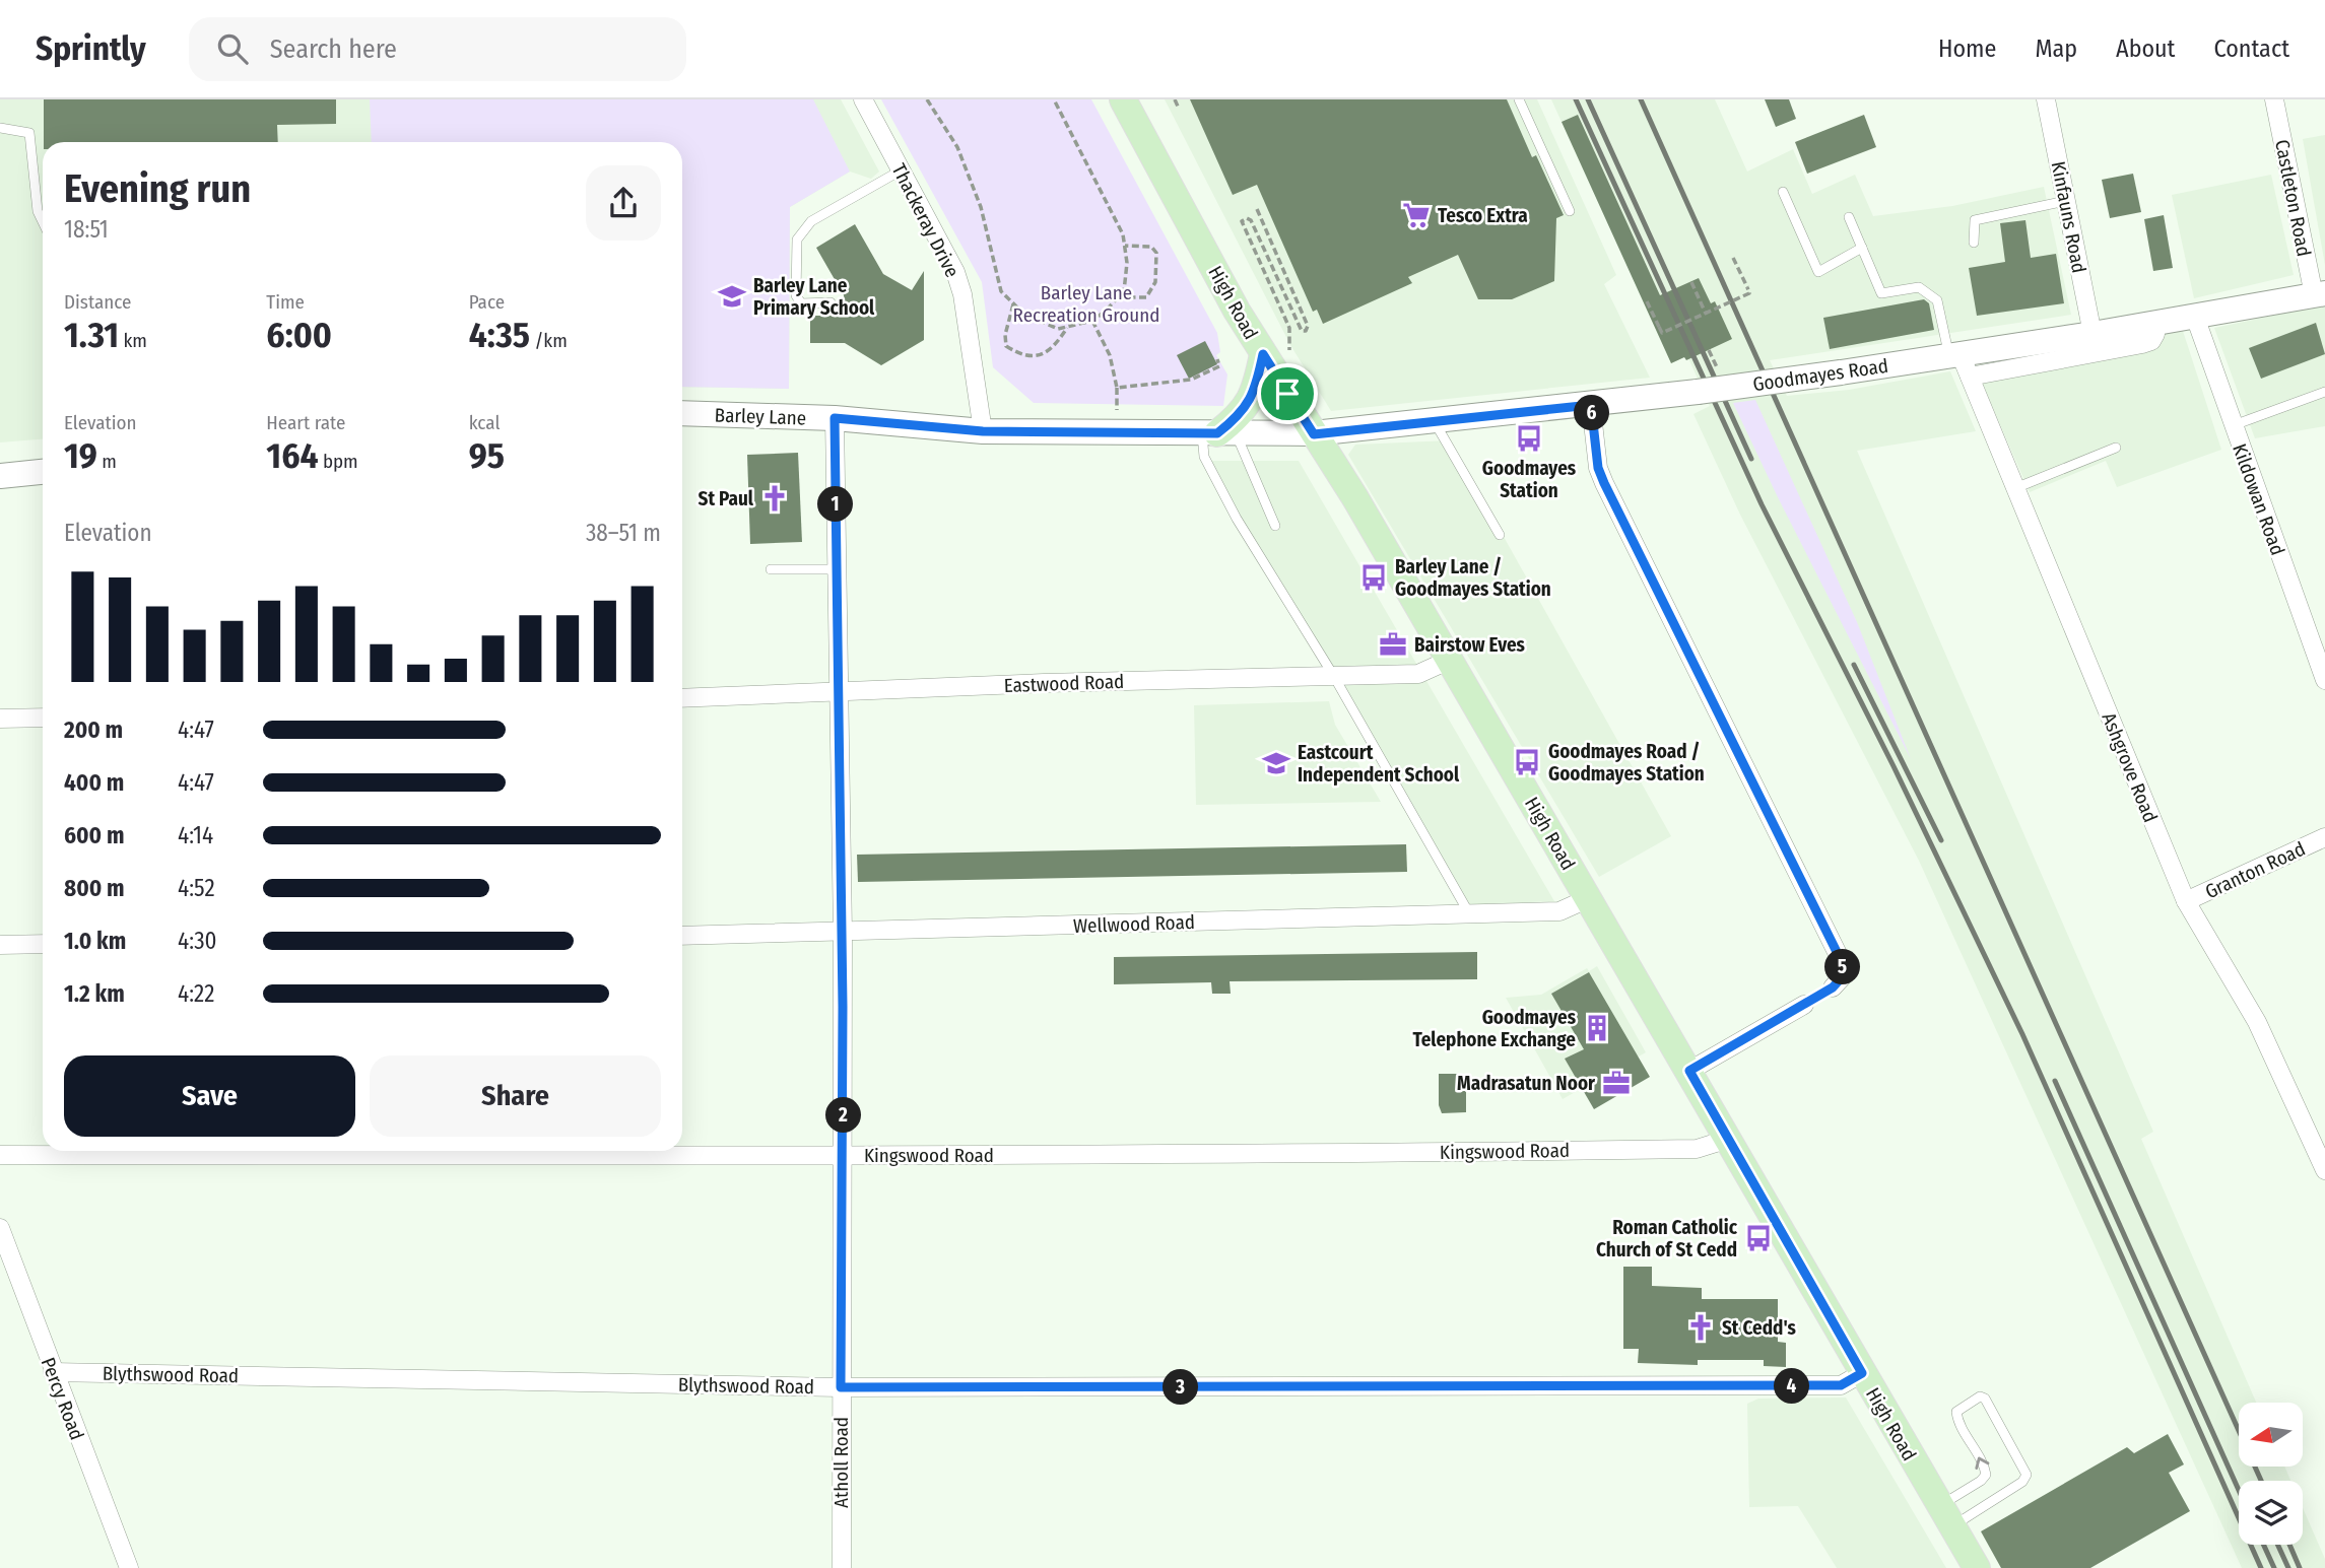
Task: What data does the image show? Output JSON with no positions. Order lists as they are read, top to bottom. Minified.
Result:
{"streets":{"main road":["High Road","Goodmayes Road","Barley Lane"],"street":["Castleton Road","Kinfauns Road","Thackeray Drive","Kildowan Road","Eastwood Road","Ashgrove Road","Granton Road","Wellwood Road","Kingswood Road","Blythswood Road","Percy Road","Atholl Road"]},"crossings":[["Castleton Road","Goodmayes Road"],["Kinfauns Road","Goodmayes Road"],["Thackeray Drive","Barley Lane"],["High Road","Goodmayes Road"],["High Road","Barley Lane"],["High Road","Eastwood Road"],["High Road","Wellwood Road"],["High Road","Kingswood Road"],["High Road","Blythswood Road"],["Goodmayes Road","Barley Lane"],["Goodmayes Road","Kildowan Road"],["Goodmayes Road","Ashgrove Road"],["Barley Lane","Atholl Road"],["Eastwood Road","Atholl Road"],["Ashgrove Road","Granton Road"],["Wellwood Road","Atholl Road"],["Kingswood Road","Atholl Road"],["Blythswood Road","Percy Road"],["Blythswood Road","Atholl Road"]],"parks":["Barley Lane Recreation Ground"],"places":{"supermarket":["Tesco Extra"],"school or university":["Barley Lane Primary School","Eastcourt Independent School"],"bus stop":["Goodmayes Station","Barley Lane / Goodmayes Station","Goodmayes Road / Goodmayes Station","Roman Catholic Church of St Cedd"],"church":["St Paul","St Cedd's"],"office":["Bairstow Eves","Madrasatun Noor"],"building":["Goodmayes Telephone Exchange"]},"north":"left","page":{"header":"Sprintly","search":"Search here","nav":["Home","Map","About","Contact"],"heading":["Evening run","18:51"],"stats":[["Distance","1.31 km"],["Time","6:00"],["Pace","4:35 /km"],["Elevation","19 m"],["Heart rate","164 bpm"],["kcal","95"]],"pins":["6","1","5","2","4","3"],"chart":["Elevation","38–51 m"],"list":[{"name":"200 m","note":"4:47"},{"name":"400 m","note":"4:47"},{"name":"600 m","note":"4:14"},{"name":"800 m","note":"4:52"},{"name":"1.0 km","note":"4:30"},{"name":"1.2 km","note":"4:22"}],"buttons":["Save","Share"]}}
